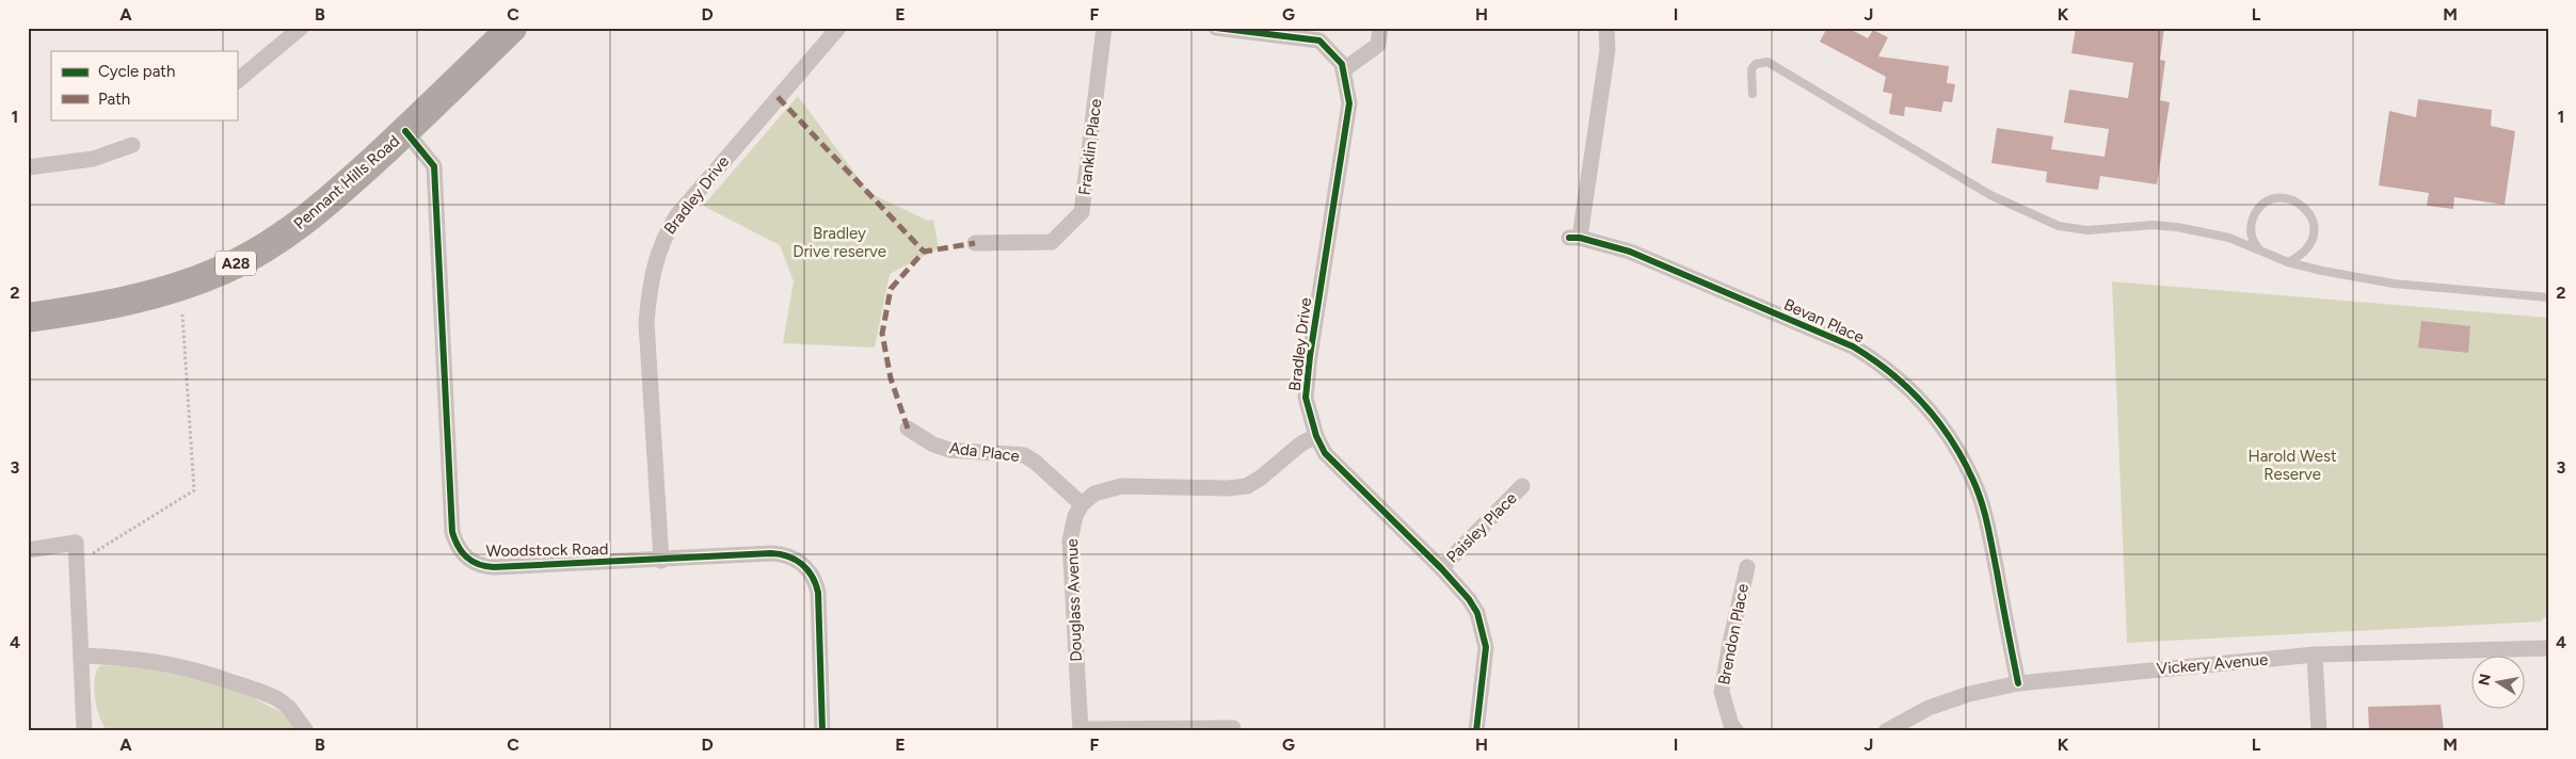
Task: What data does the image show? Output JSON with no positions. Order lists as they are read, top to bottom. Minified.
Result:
{"streets":{"highway":["Pennant Hills Road","A28"],"street":["Franklin Place","Bradley Drive","Bevan Place","Ada Place","Paisley Place","Woodstock Road","Douglass Avenue","Brendon Place","Vickery Avenue"]},"crossings":[["Pennant Hills Road","Woodstock Road"],["Bradley Drive","Paisley Place"],["Bradley Drive","Woodstock Road"],["Bevan Place","Vickery Avenue"],["Ada Place","Douglass Avenue"]],"parks":["Bradley Drive reserve","Harold West Reserve"],"legend":["Cycle path","Path"],"north":"left","grid":{"columns":["A","B","C","D","E","F","G","H","I","J","K","L","M"],"rows":["1","2","3","4"]}}
